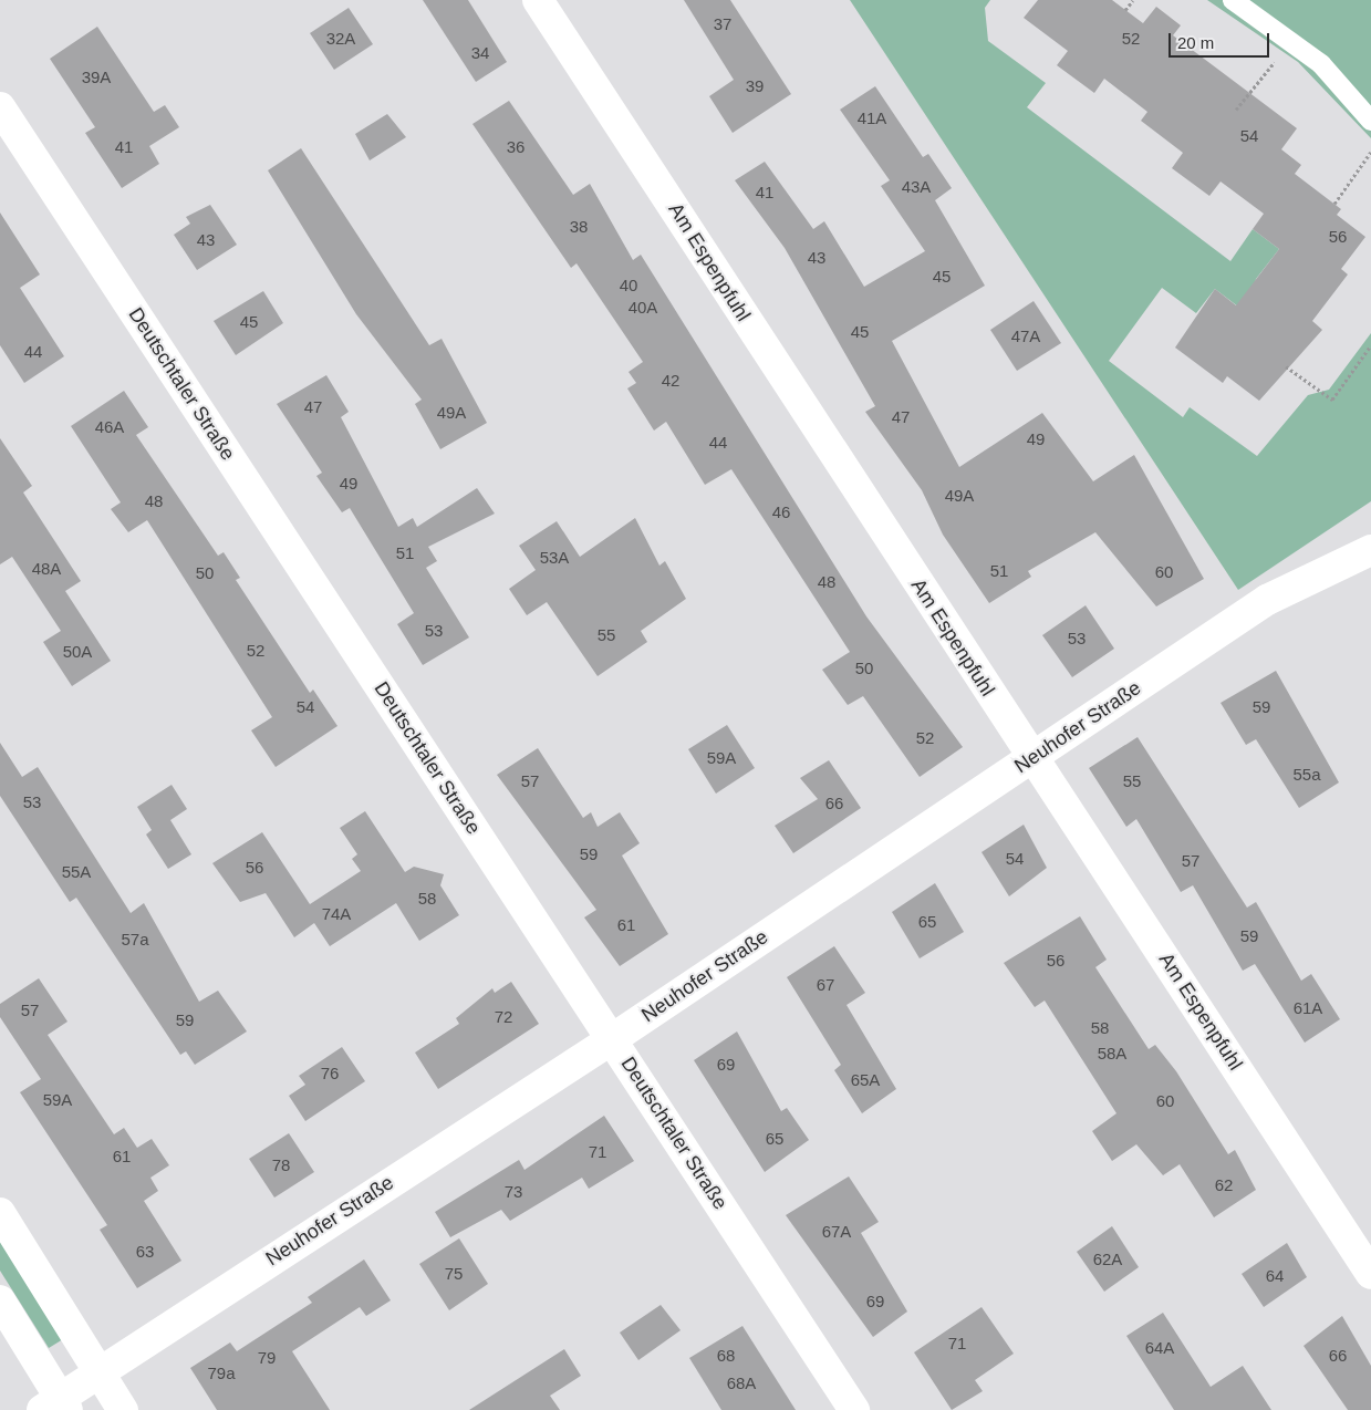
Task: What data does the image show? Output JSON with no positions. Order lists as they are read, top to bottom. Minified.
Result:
{"streets":{"street":["Am Espenpfuhl","Deutschtaler Straße","Neuhofer Straße"]},"crossings":[["Am Espenpfuhl","Neuhofer Straße"],["Deutschtaler Straße","Neuhofer Straße"]],"house_numbers":["37","32A","52","34","39A","39","41A","54","41","36","43A","41","38","56","43","43","45","40","40A","45","45","47A","44","42","47","49A","47","46A","49","44","49","49A","48","46","51","53A","48A","51","60","50","48","53","55","53","52","50A","50","54","59","52","59A","55a","57","55","53","66","59","54","57","56","55A","58","74A","65","61","59","57a","56","67","61A","57","72","59","58","58A","69","76","65A","59A","60","65","71","61","78","62","73","67A","63","62A","75","64","69","71","64A","68","66","79","79a","68A"],"scale_bar":"20 m"}
